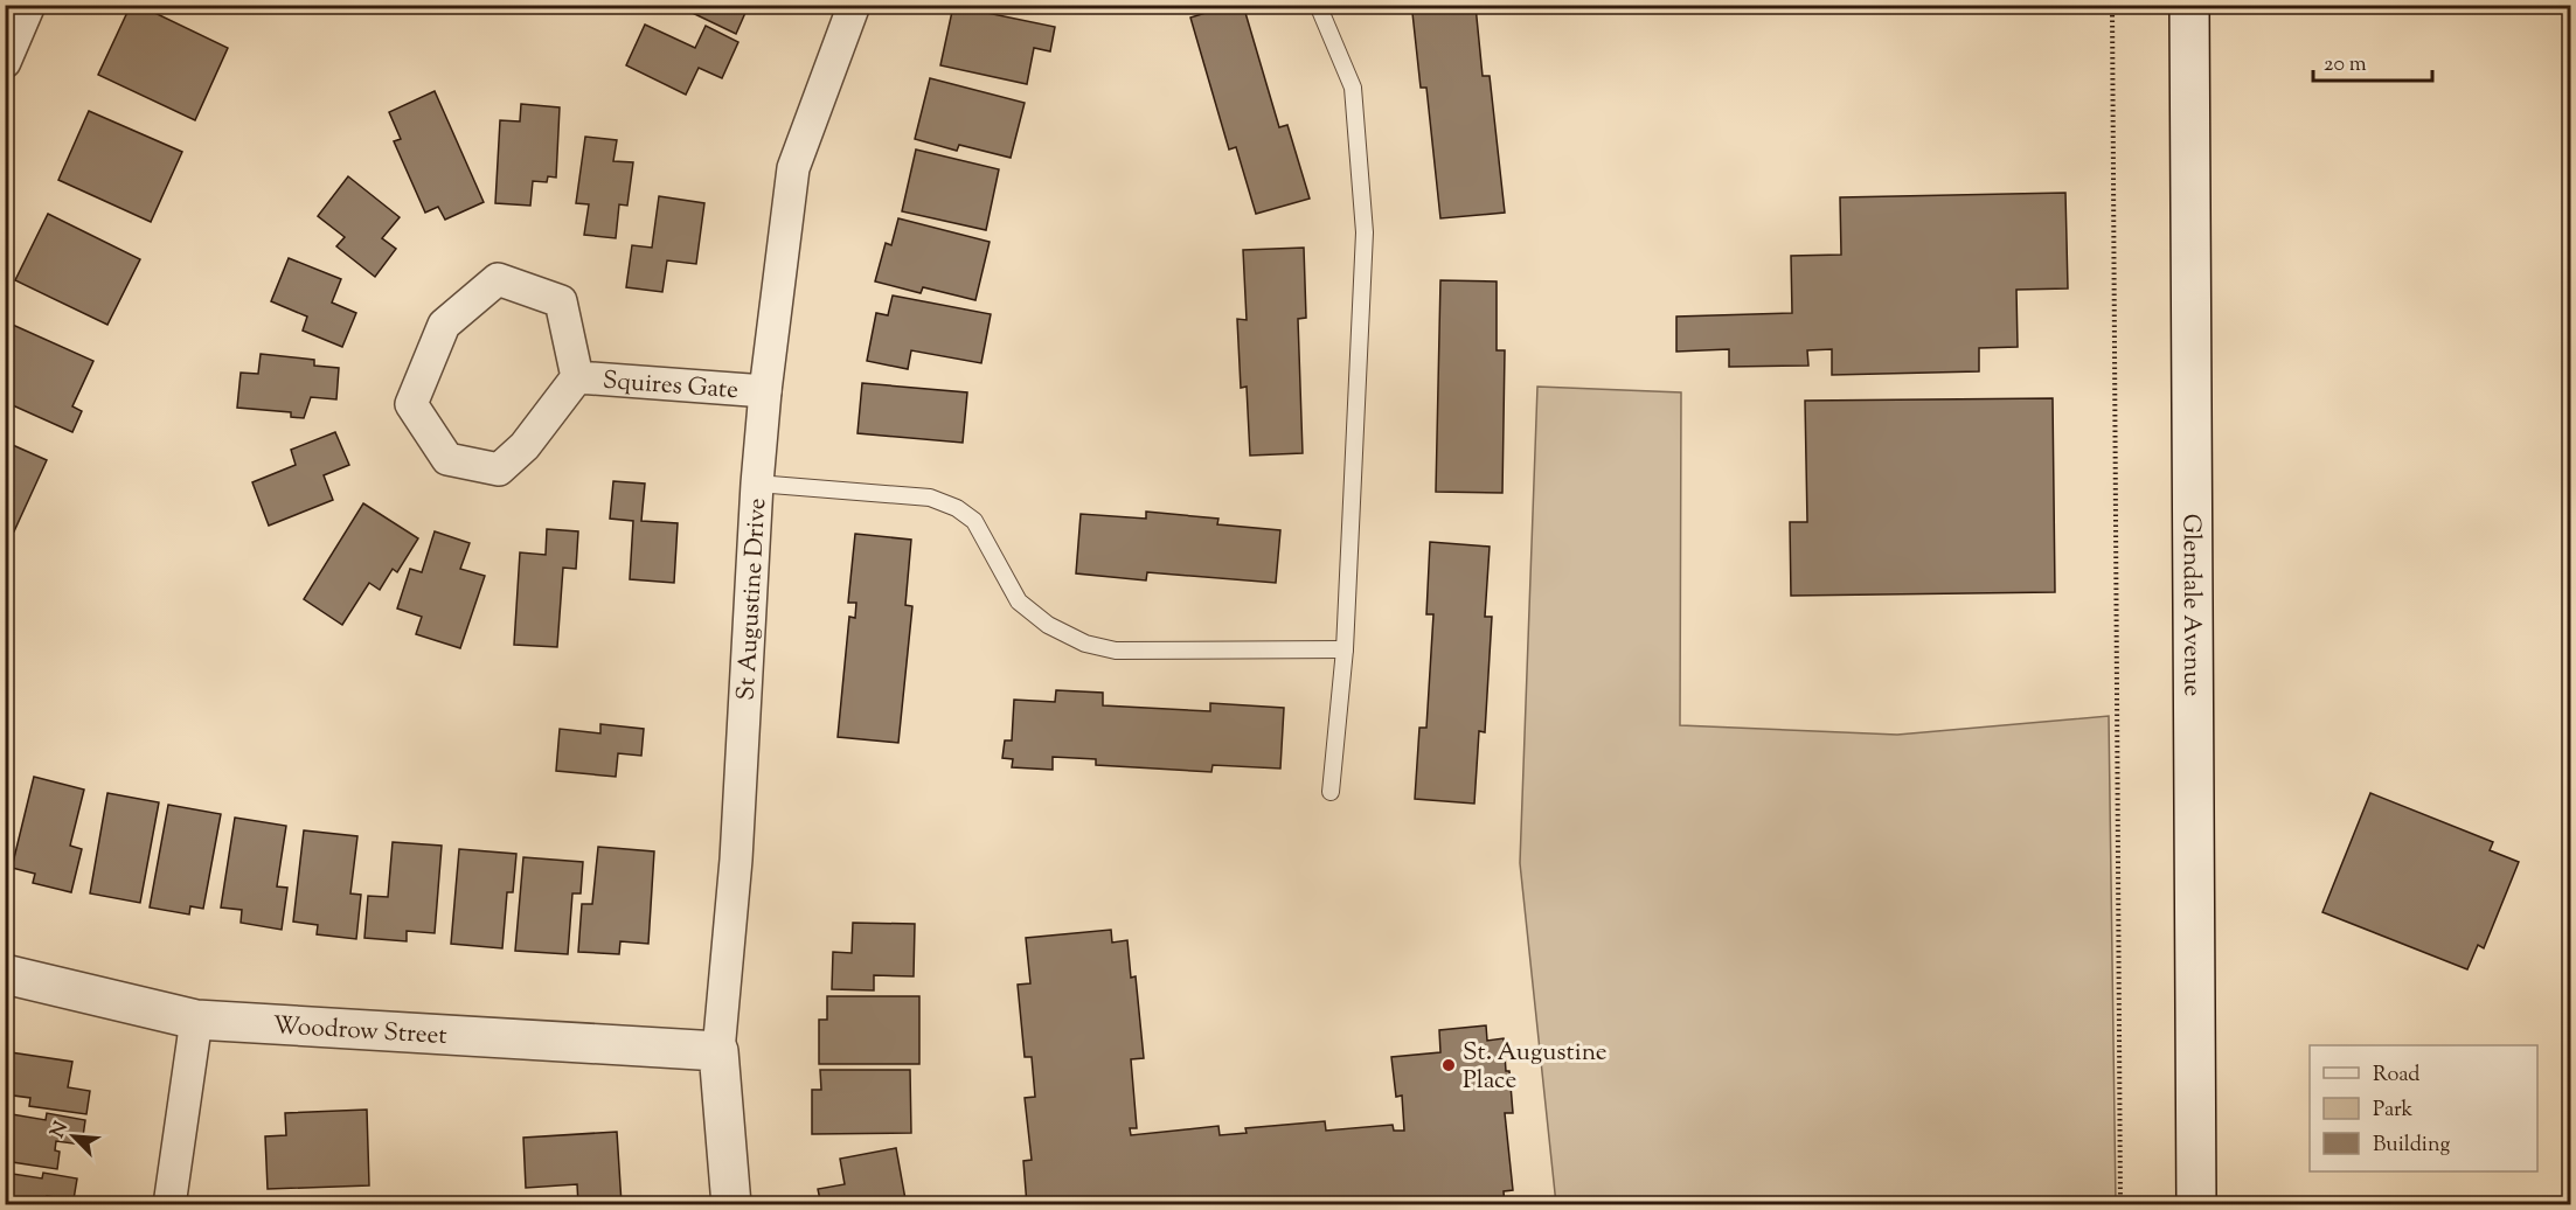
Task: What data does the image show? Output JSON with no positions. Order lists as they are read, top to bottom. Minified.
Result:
{"streets":{"main road":["St Augustine Drive","Glendale Avenue","Woodrow Street"],"street":["Squires Gate"]},"crossings":[["Squires Gate","St Augustine Drive"],["St Augustine Drive","Woodrow Street"]],"places":["St. Augustine Place"],"legend":["Road","Park","Building"],"scale_bar":"20 m","north":"top left"}
